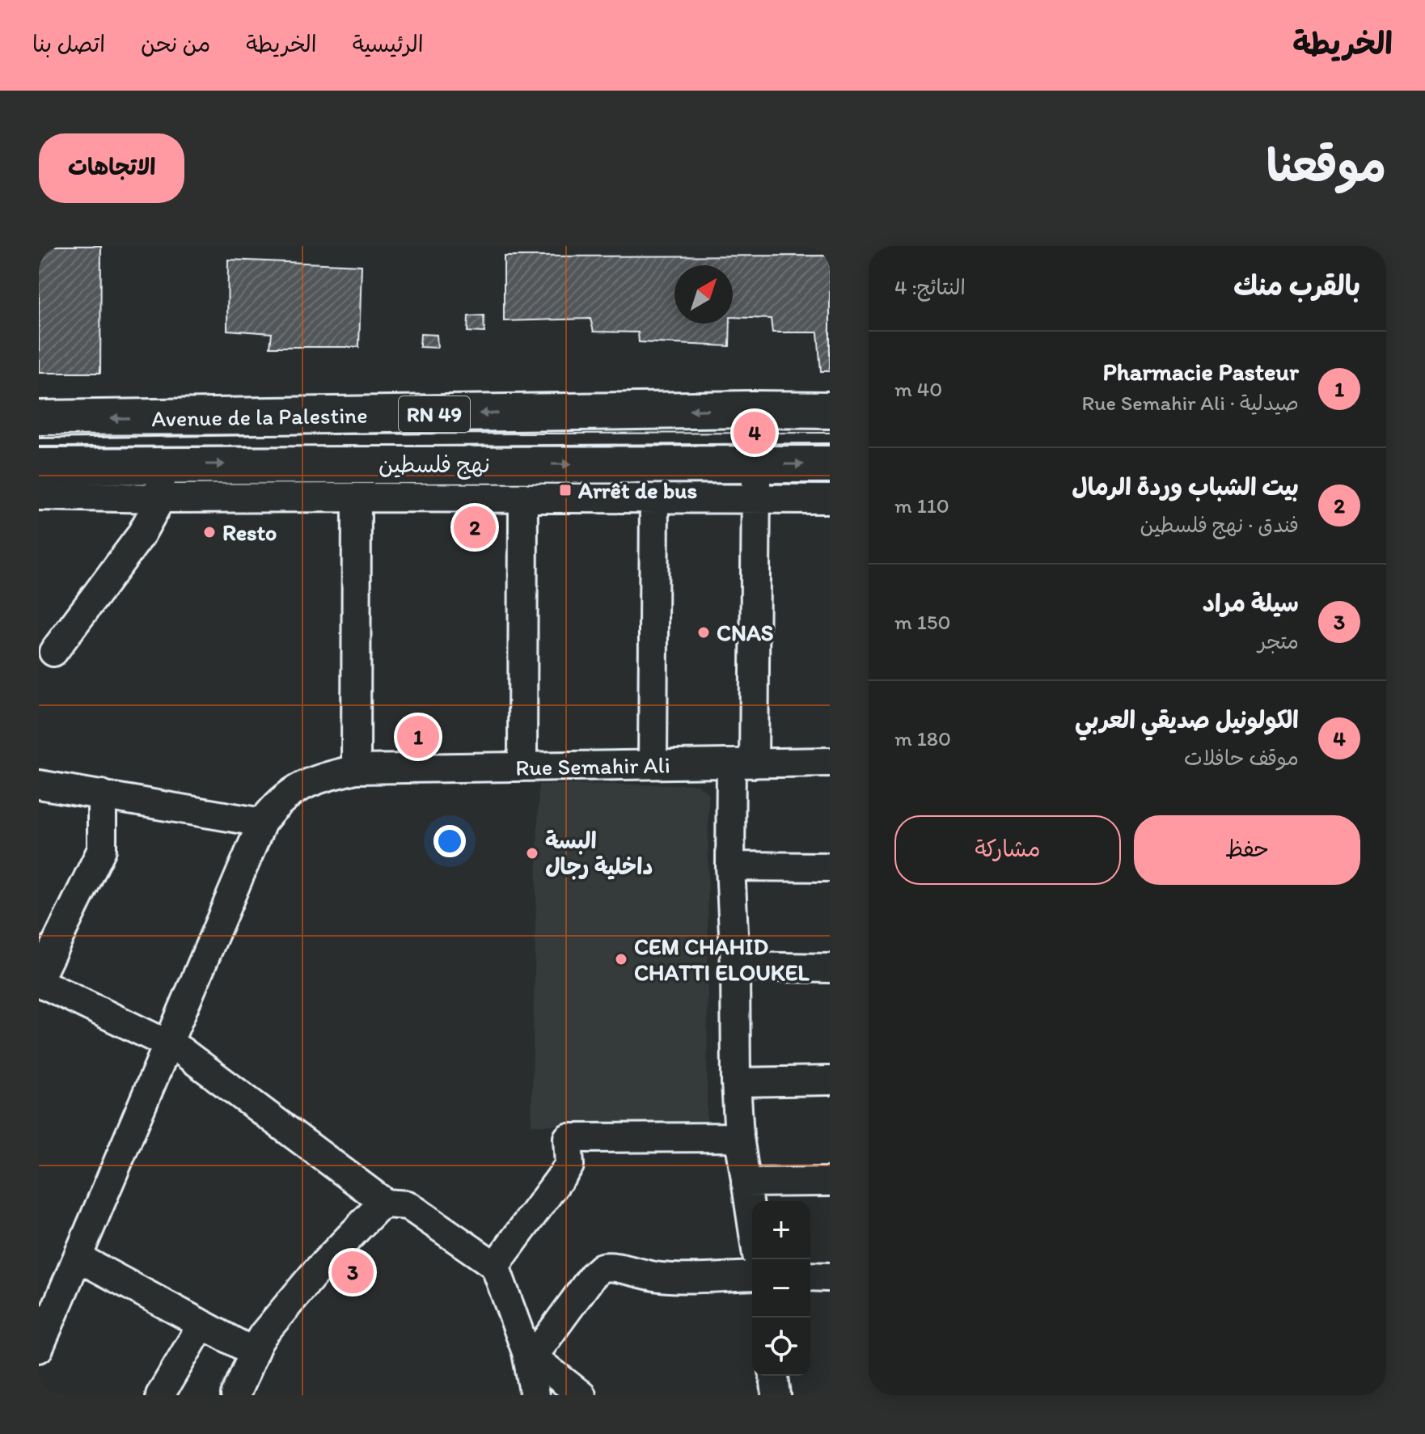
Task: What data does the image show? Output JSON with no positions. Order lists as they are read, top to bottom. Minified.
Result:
{"streets":{"main road":["RN 49","Avenue de la Palestine","نهج فلسطين"],"street":["Rue Semahir Ali"]},"one_way":["Avenue de la Palestine","نهج فلسطين"],"places":{"transit":["Arrêt de bus"],"other":["Resto","CNAS","البسة داخلية رجال","CEM CHAHID CHATTI ELOUKEL"]},"north":"top right","page":{"header":"الخريطة","nav":["الرئيسية","الخريطة","من نحن","اتصل بنا"],"title":"موقعنا","buttons":["الاتجاهات",["حفظ","مشاركة"]],"heading":["بالقرب منك","النتائج: 4"],"list":[{"mark":"1","name":"Pharmacie Pasteur","note":"صيدلية · Rue Semahir Ali","value":"40 m"},{"mark":"2","name":"بيت الشباب وردة الرمال","note":"فندق · نهج فلسطين","value":"110 m"},{"mark":"3","name":"سيلة مراد","note":"متجر","value":"150 m"},{"mark":"4","name":"الكولونيل صديقي العربي","note":"موقف حافلات","value":"180 m"}],"pins":["4","2","1","3"],"map_buttons":["+","−"]}}
